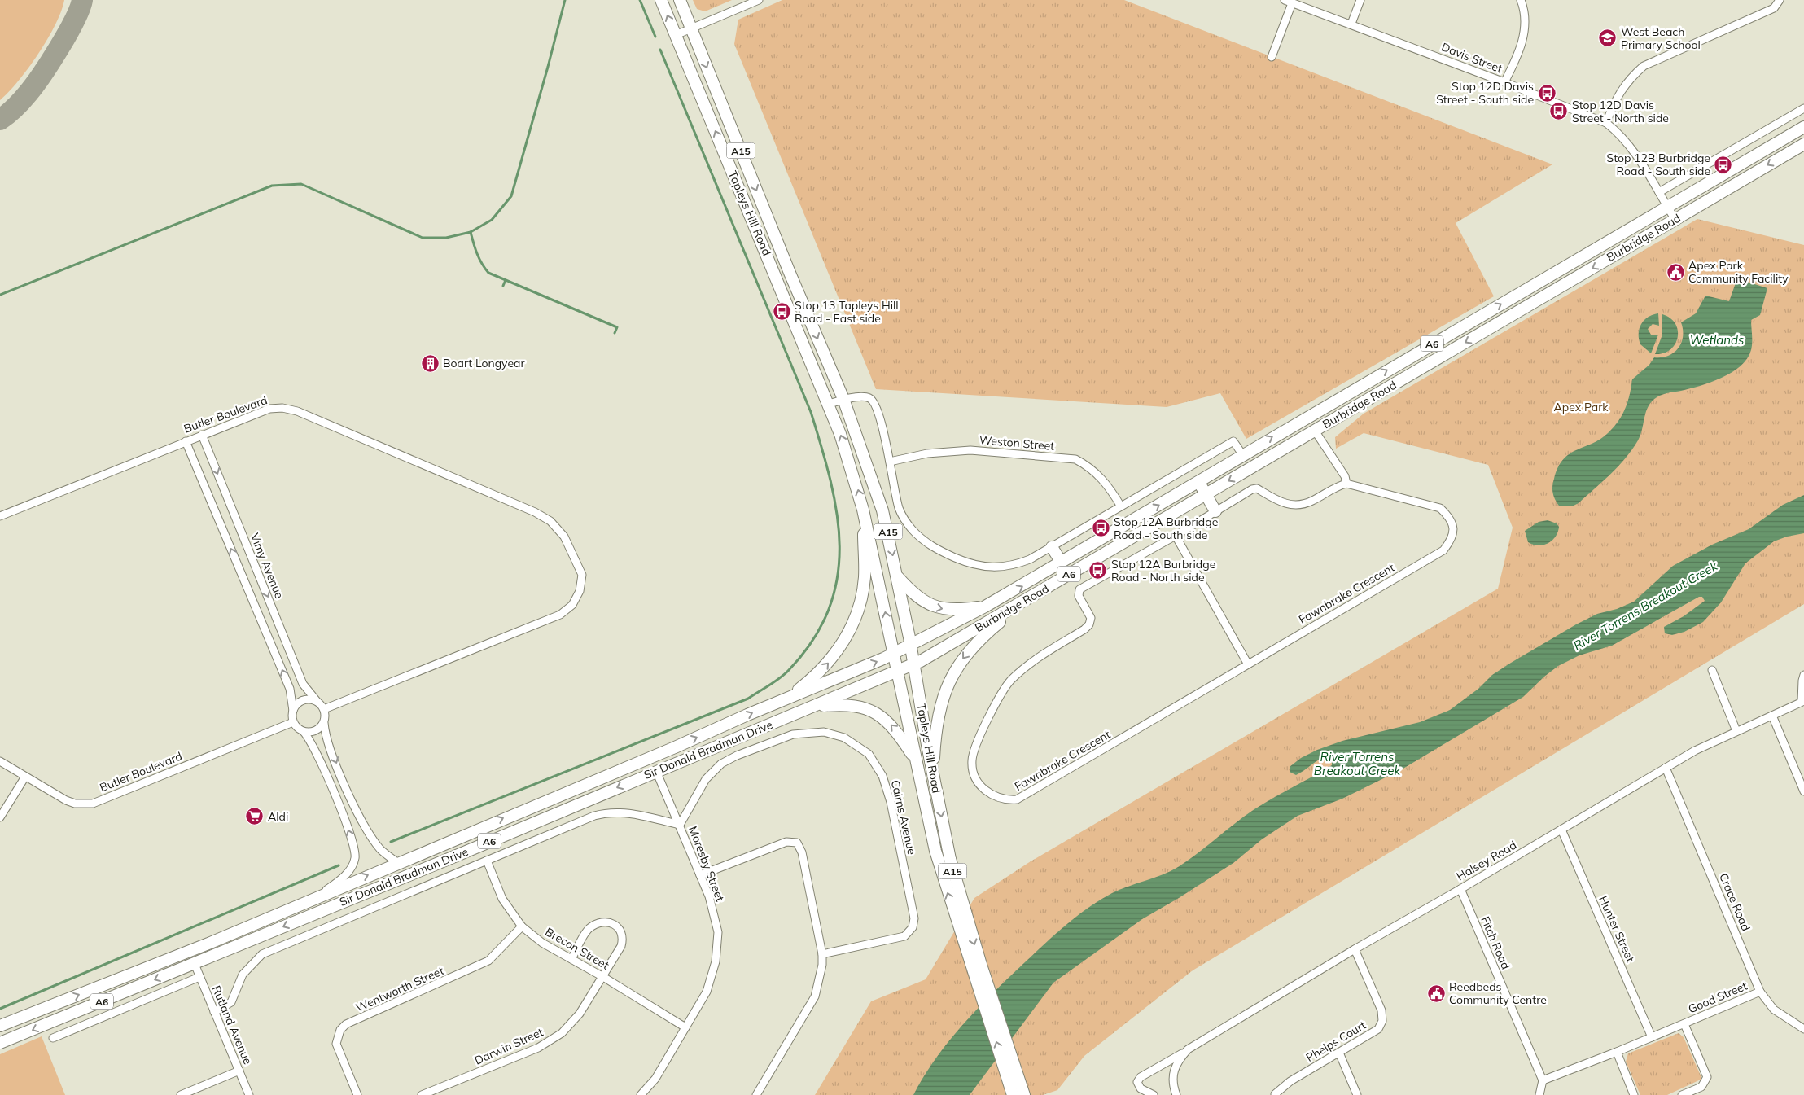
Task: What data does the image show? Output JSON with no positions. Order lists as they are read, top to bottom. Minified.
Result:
{"streets":{"main road":["A15","Tapleys Hill Road","Burbridge Road","A6","Sir Donald Bradman Drive"],"street":["Davis Street","Butler Boulevard","Weston Street","Vimy Avenue","Fawnbrake Crescent","Cairns Avenue","Halsey Road","Moresby Street","Crace Road","Hunter Street","Fitch Road","Brecon Street","Wentworth Street","Good Street","Rutland Avenue","Phelps Court","Darwin Street"]},"crossings":[["Davis Street","Burbridge Road"],["Tapleys Hill Road","Burbridge Road"],["Tapleys Hill Road","A6"],["Tapleys Hill Road","Sir Donald Bradman Drive"],["Burbridge Road","A6"],["A6","Sir Donald Bradman Drive"],["Butler Boulevard","Vimy Avenue"],["Sir Donald Bradman Drive","Cairns Avenue"],["Sir Donald Bradman Drive","Moresby Street"],["Sir Donald Bradman Drive","Brecon Street"],["Sir Donald Bradman Drive","Rutland Avenue"],["Cairns Avenue","Moresby Street"],["Halsey Road","Crace Road"],["Halsey Road","Hunter Street"],["Halsey Road","Fitch Road"],["Halsey Road","Phelps Court"],["Moresby Street","Brecon Street"],["Crace Road","Good Street"],["Hunter Street","Good Street"],["Fitch Road","Good Street"],["Brecon Street","Wentworth Street"],["Brecon Street","Darwin Street"]],"water":["Wetlands","River Torrens Breakout Creek"],"parks":["Apex Park"],"places":{"school or university":["West Beach Primary School"],"bus stop":["Stop 12D Davis Street - South side","Stop 12D Davis Street - North side","Stop 12B Burbridge Road - South side","Stop 13 Tapleys Hill Road - East side","Stop 12A Burbridge Road - South side","Stop 12A Burbridge Road - North side"],"public building":["Apex Park Community Facility","Reedbeds Community Centre"],"building":["Boart Longyear"],"supermarket":["Aldi"]}}
